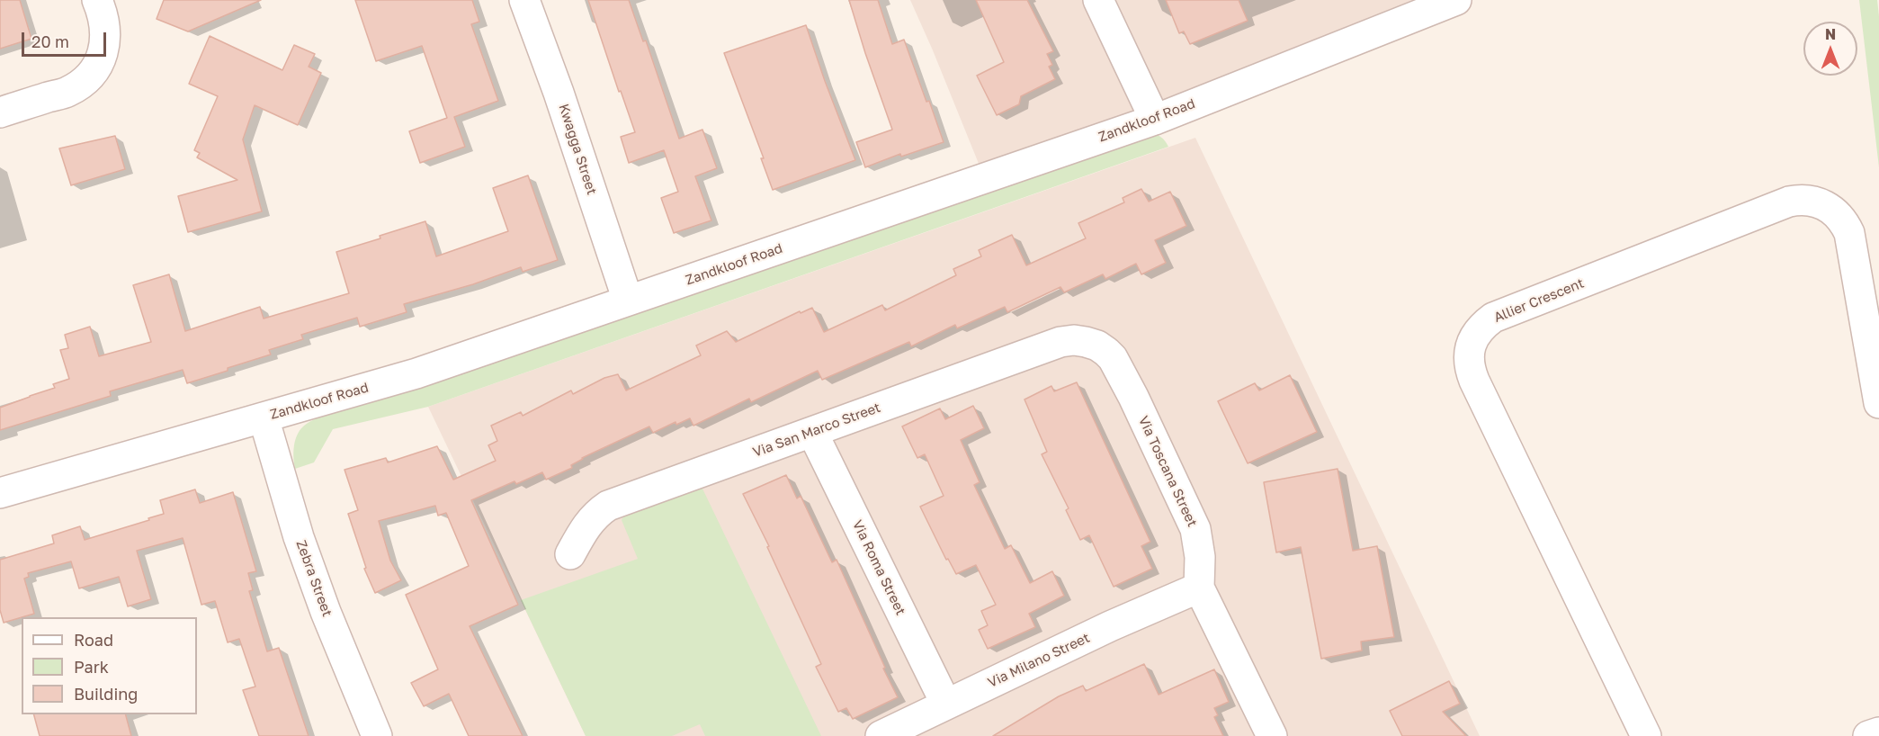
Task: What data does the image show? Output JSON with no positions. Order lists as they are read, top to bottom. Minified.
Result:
{"streets":{"street":["Zandkloof Road","Kwagga Street","Allier Crescent","Via San Marco Street","Via Toscana Street","Via Roma Street","Zebra Street","Via Milano Street"]},"crossings":[["Zandkloof Road","Kwagga Street"],["Zandkloof Road","Zebra Street"],["Via San Marco Street","Via Toscana Street"],["Via San Marco Street","Via Roma Street"],["Via Toscana Street","Via Milano Street"],["Via Roma Street","Via Milano Street"]],"legend":["Road","Park","Building"],"scale_bar":"20 m","north":"top"}
